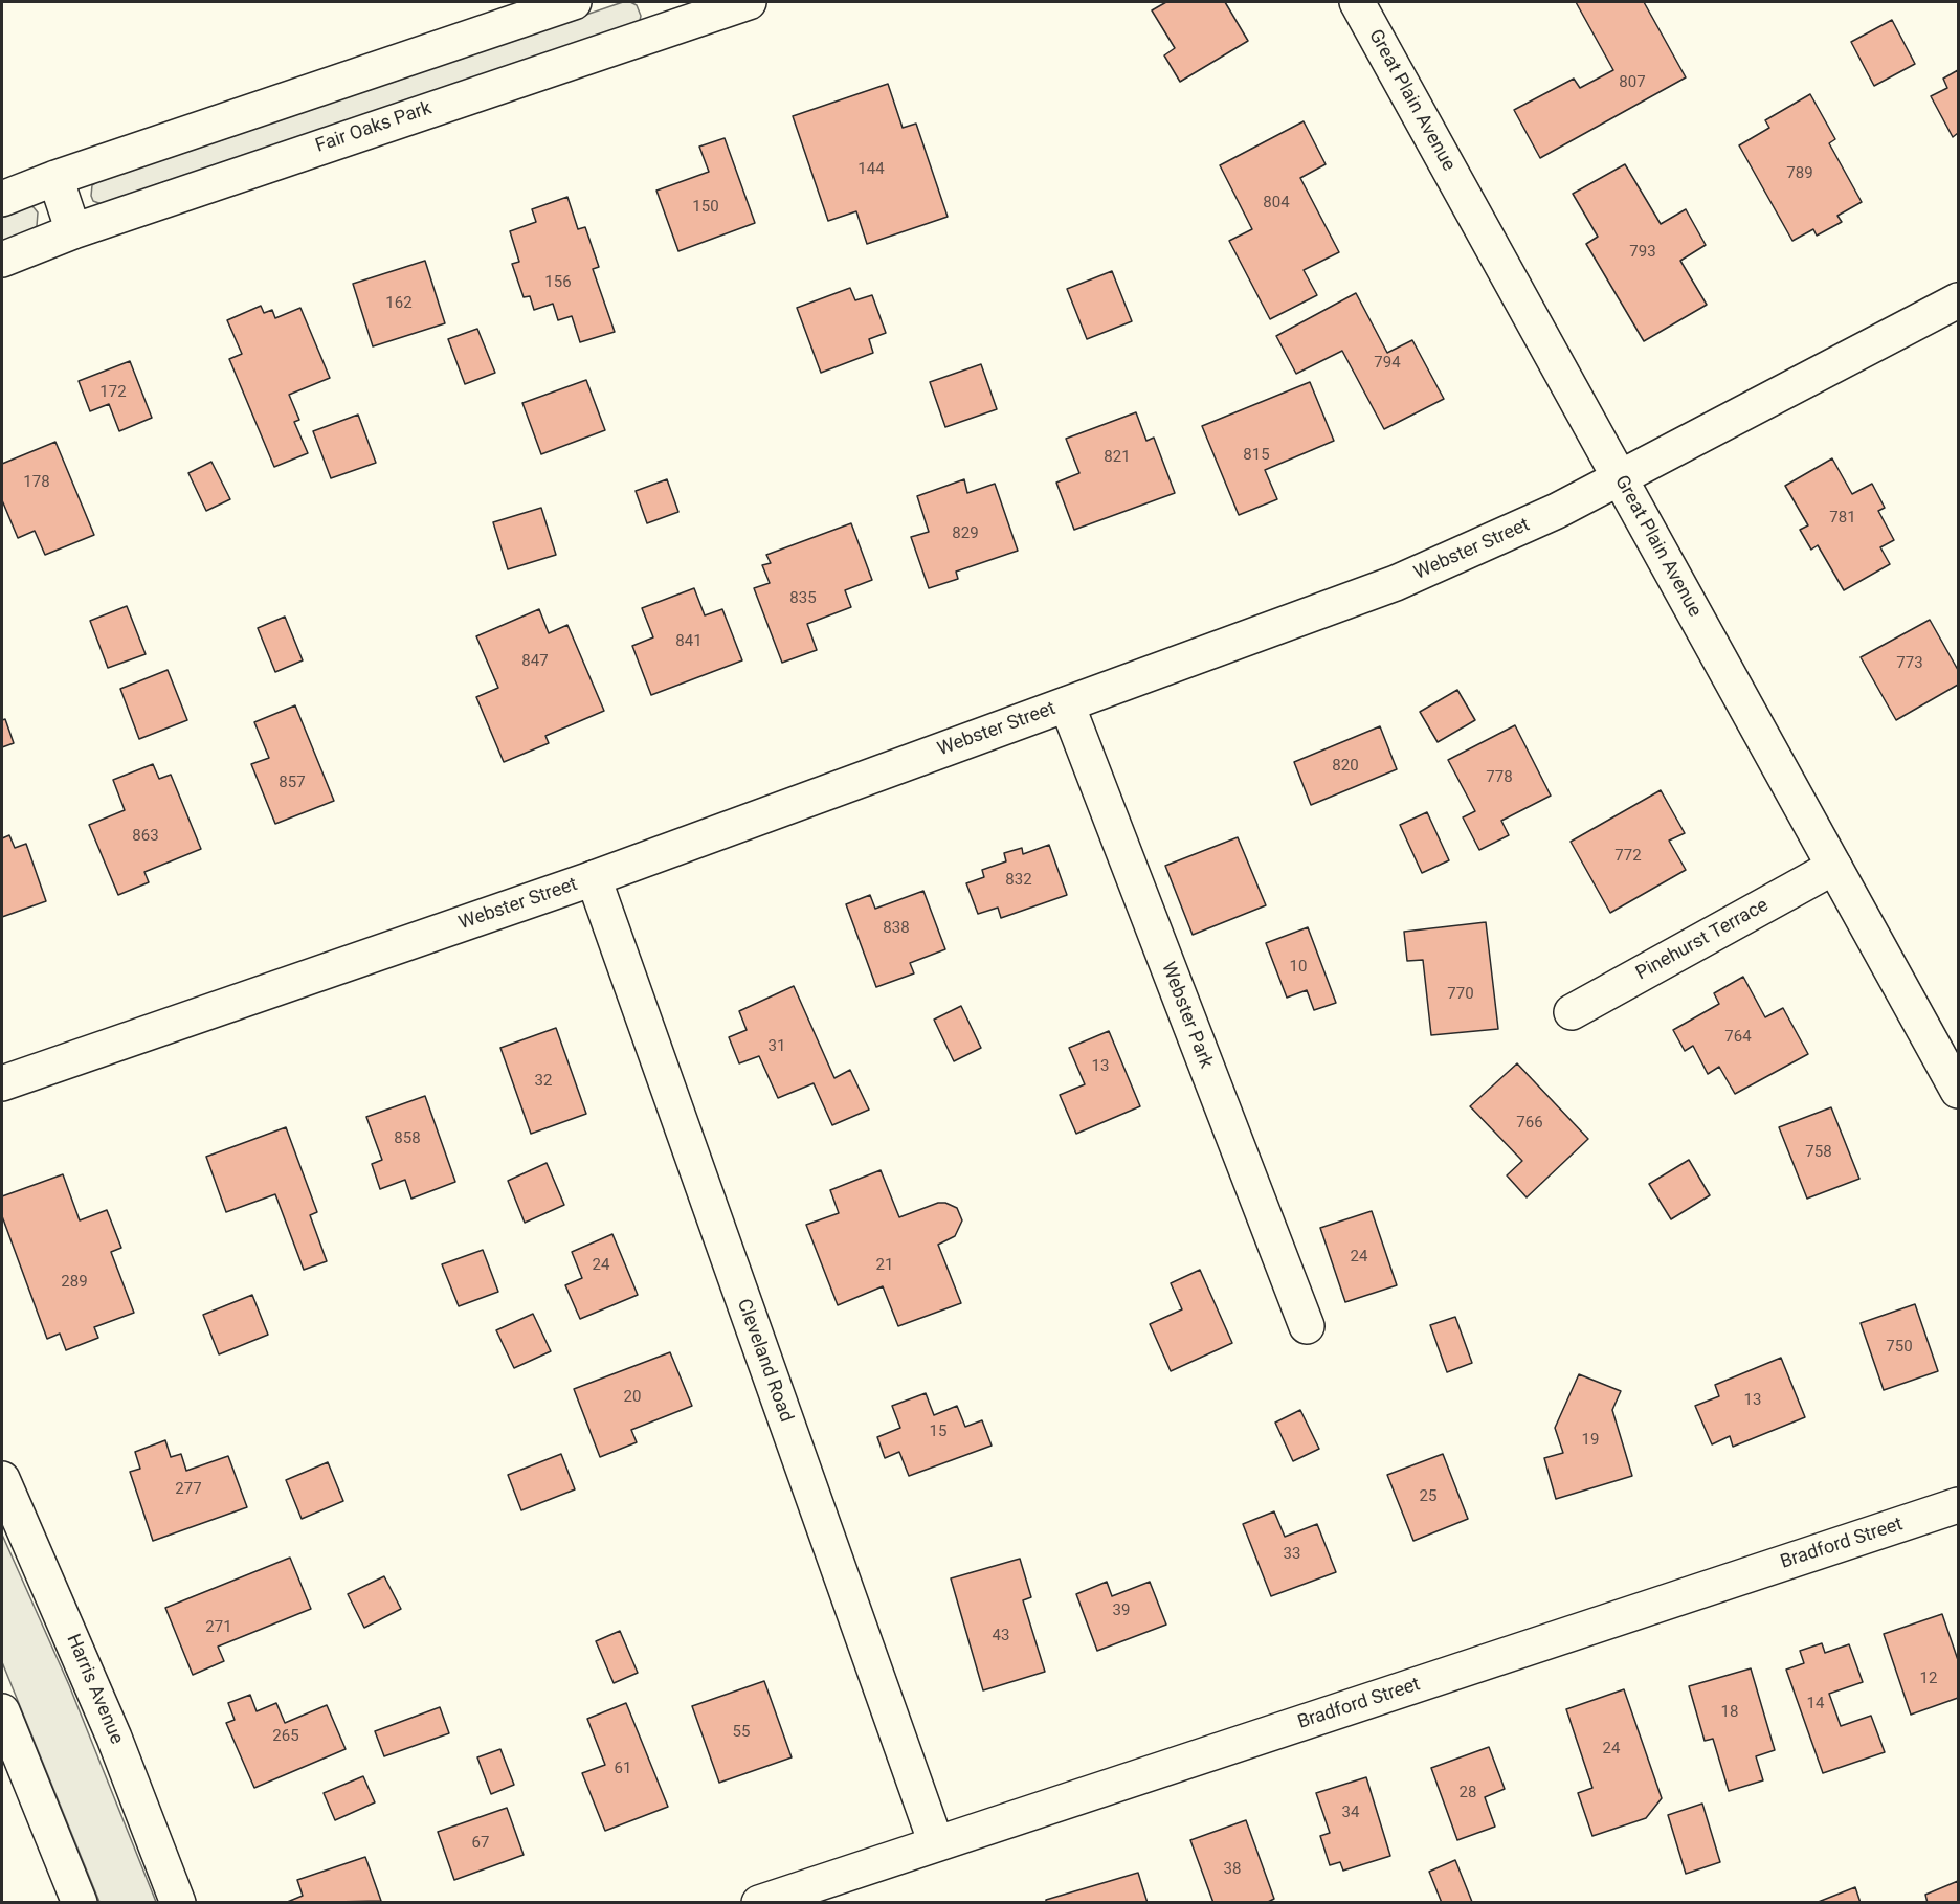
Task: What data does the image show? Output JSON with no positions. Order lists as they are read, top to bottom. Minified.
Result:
{"streets":{"street":["Great Plain Avenue","Fair Oaks Park","Webster Street","Pinehurst Terrace","Webster Park","Cleveland Road","Bradford Street","Harris Avenue"]},"crossings":[["Great Plain Avenue","Webster Street"],["Great Plain Avenue","Pinehurst Terrace"],["Webster Street","Webster Park"],["Webster Street","Cleveland Road"],["Cleveland Road","Bradford Street"]],"house_numbers":["807","144","789","804","150","793","156","162","794","172","815","821","178","781","829","835","841","847","773","820","778","857","863","772","832","838","10","770","764","31","13","32","766","858","758","24","24","21","289","750","20","13","15","19","277","25","33","39","271","43","12","14","18","55","265","24","61","28","34","67","38"]}
